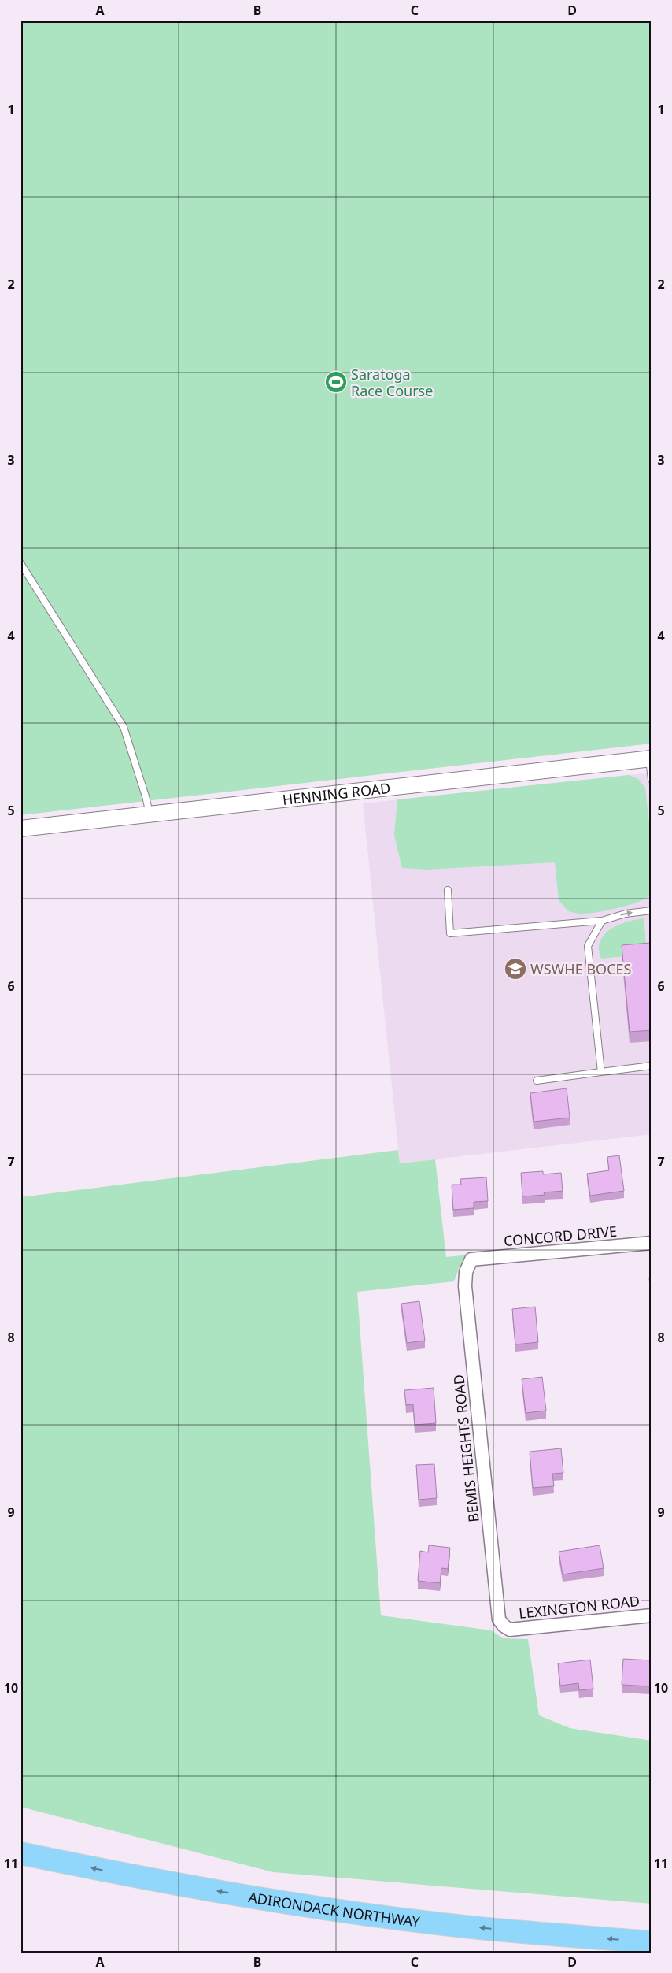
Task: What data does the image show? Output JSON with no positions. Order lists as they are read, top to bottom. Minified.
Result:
{"streets":{"highway":["ADIRONDACK NORTHWAY"],"street":["HENNING ROAD","CONCORD DRIVE","BEMIS HEIGHTS ROAD","LEXINGTON ROAD"]},"crossings":[["CONCORD DRIVE","BEMIS HEIGHTS ROAD"],["BEMIS HEIGHTS ROAD","LEXINGTON ROAD"]],"one_way":["ADIRONDACK NORTHWAY"],"places":{"sports":["Saratoga Race Course"],"school or university":["WSWHE BOCES"]},"grid":{"columns":["A","B","C","D"],"rows":["1","2","3","4","5","6","7","8","9","10","11"]}}
